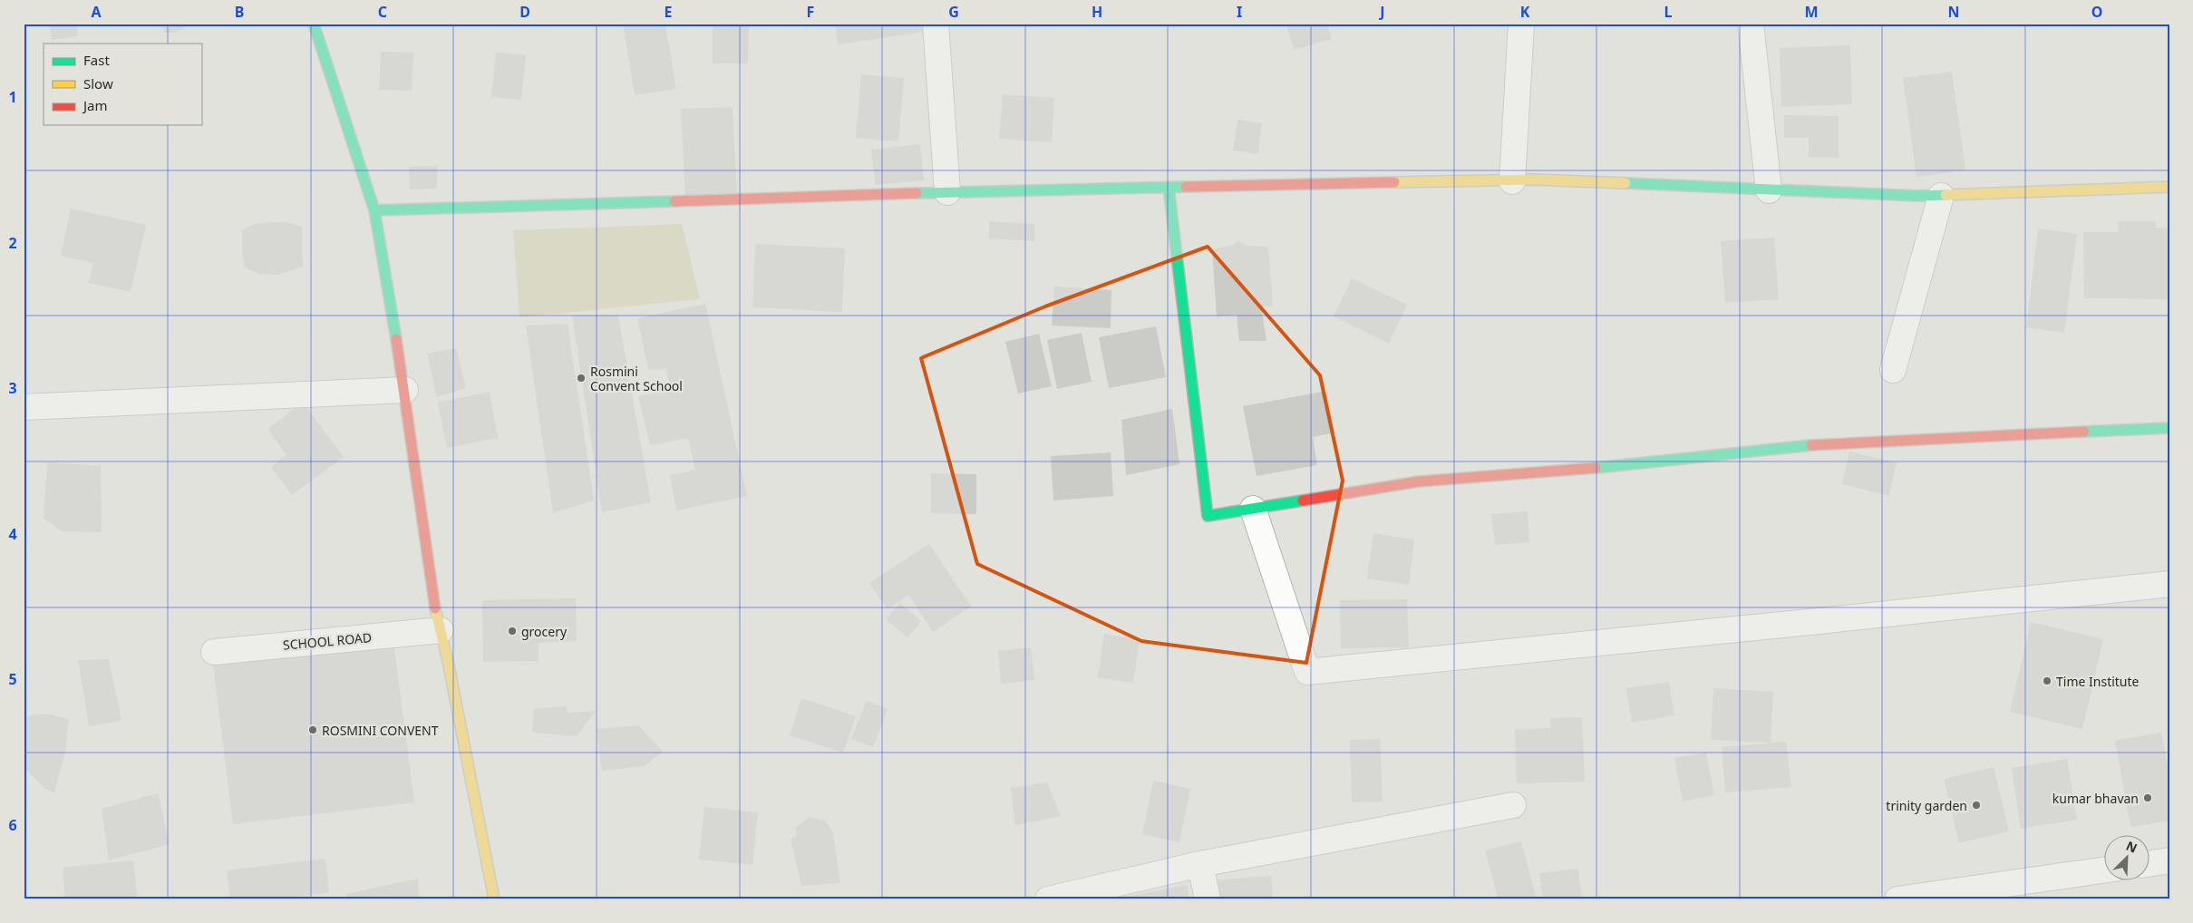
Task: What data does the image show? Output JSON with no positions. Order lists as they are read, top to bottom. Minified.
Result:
{"streets":{"street":["SCHOOL ROAD"]},"places":["Rosmini Convent School","grocery","Time Institute","ROSMINI CONVENT","kumar bhavan","trinity garden"],"legend":["Fast","Slow","Jam"],"north":"top right","grid":{"columns":["A","B","C","D","E","F","G","H","I","J","K","L","M","N","O"],"rows":["1","2","3","4","5","6"]}}
